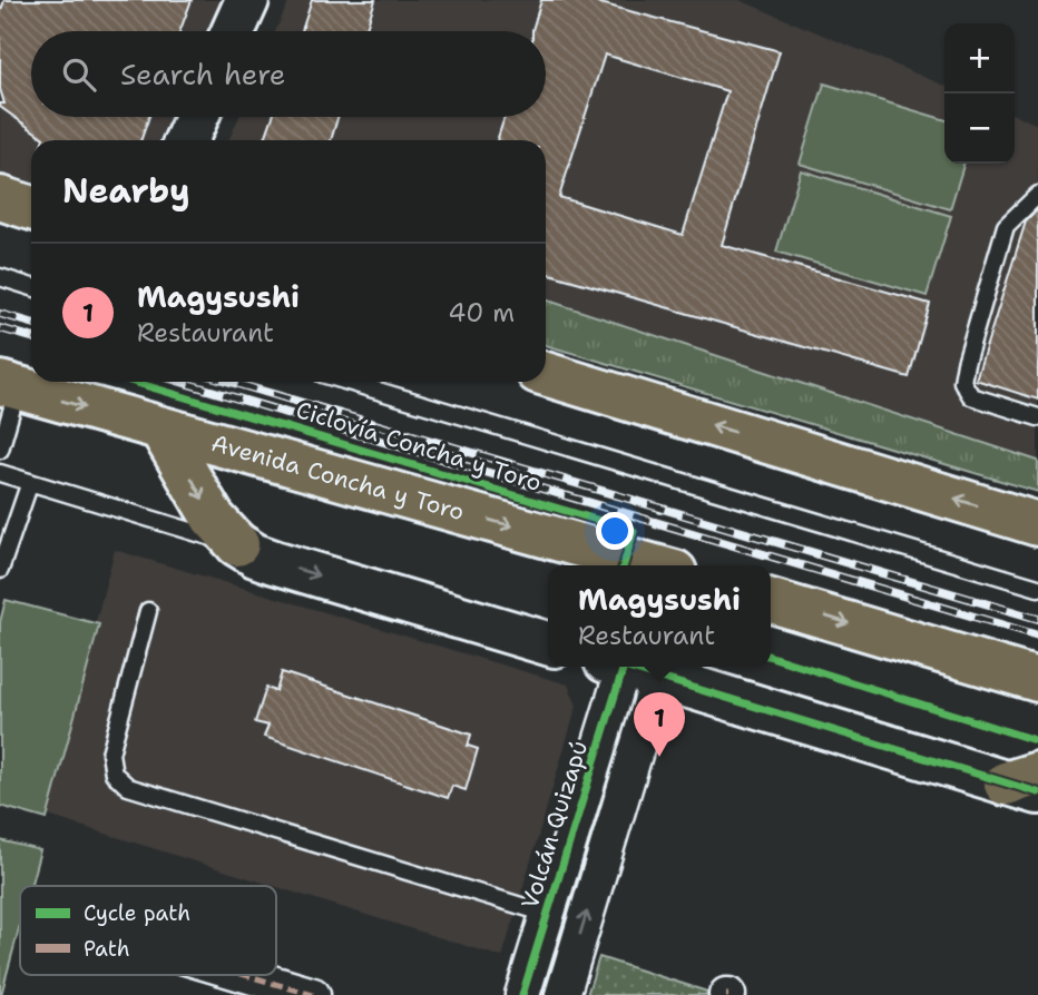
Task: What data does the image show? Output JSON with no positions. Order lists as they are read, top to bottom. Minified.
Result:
{"streets":{"main road":["Avenida Concha y Toro"],"street":["Volcán Quizapú"],"cycle path":["Ciclovía Concha y Toro"]},"one_way":["Avenida Concha y Toro"],"legend":["Cycle path","Path"],"page":{"map_buttons":["+","−"],"search":"Search here","heading":"Nearby","list":[{"mark":"1","name":"Magysushi","note":"Restaurant","value":"40 m"}],"popup":["Magysushi","Restaurant"],"pins":"1"}}
